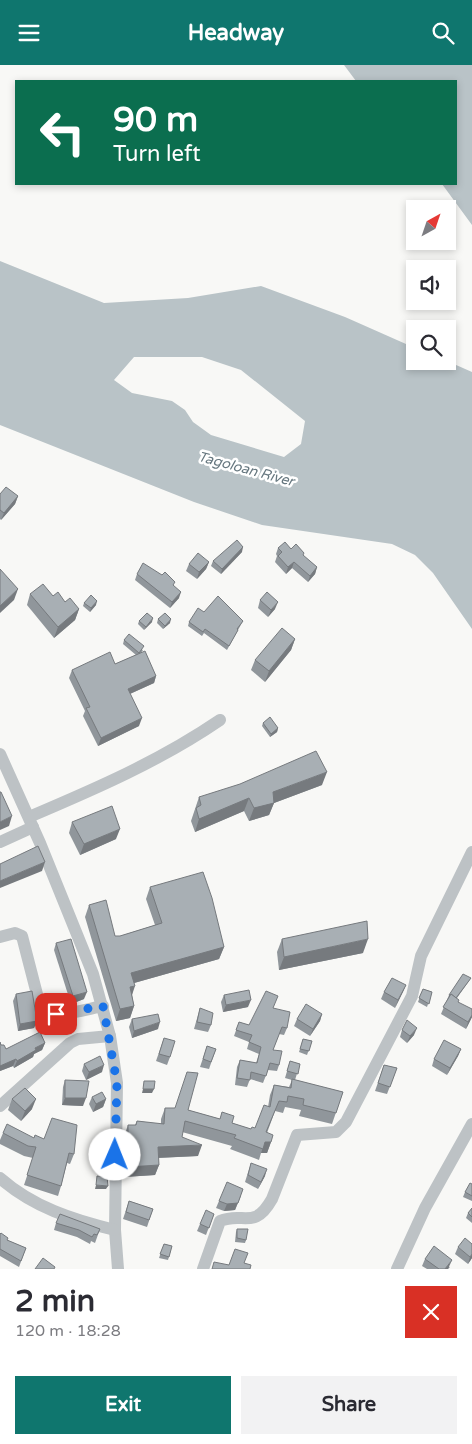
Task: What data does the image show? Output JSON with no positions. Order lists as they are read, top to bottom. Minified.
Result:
{"water":["Tagoloan River"],"north":"top right","page":{"header":"Headway","turn":["90 m","Turn left"],"heading":["2 min","120 m · 18:28"],"buttons":["Exit","Share"]}}
